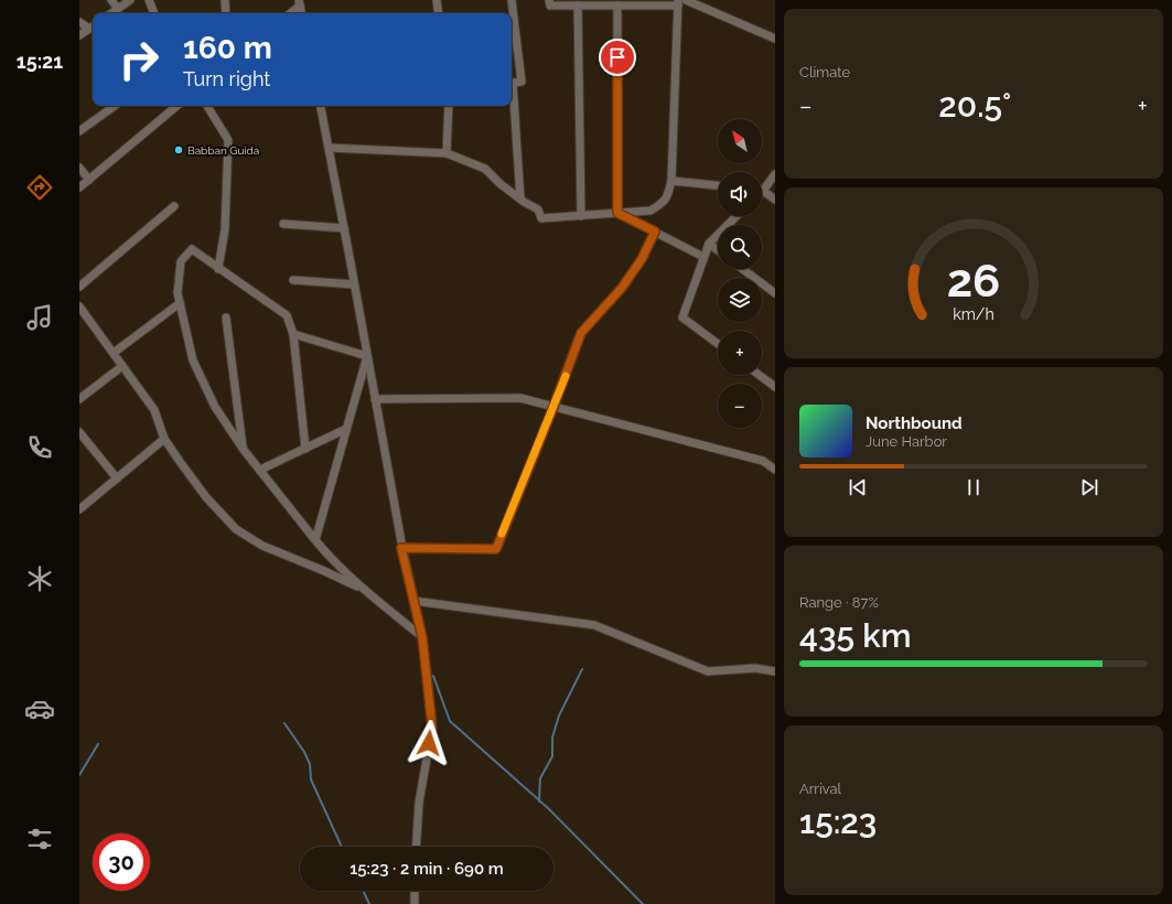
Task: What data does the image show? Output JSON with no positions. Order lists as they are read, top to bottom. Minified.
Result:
{"places":["Babban Guida"],"north":"top left","page":{"tabs":"15:21","tile":["Climate",["Range · 87%","435 km"],["Arrival","15:23"]],"turn":["160 m","Turn right"],"heat":["−","20.5°","+"],"map_buttons":["+","−"],"song":["Northbound","June Harbor"],"limit":"30","trip":"15:23 · 2 min · 690 m","gauge":["26","km/h"]}}
